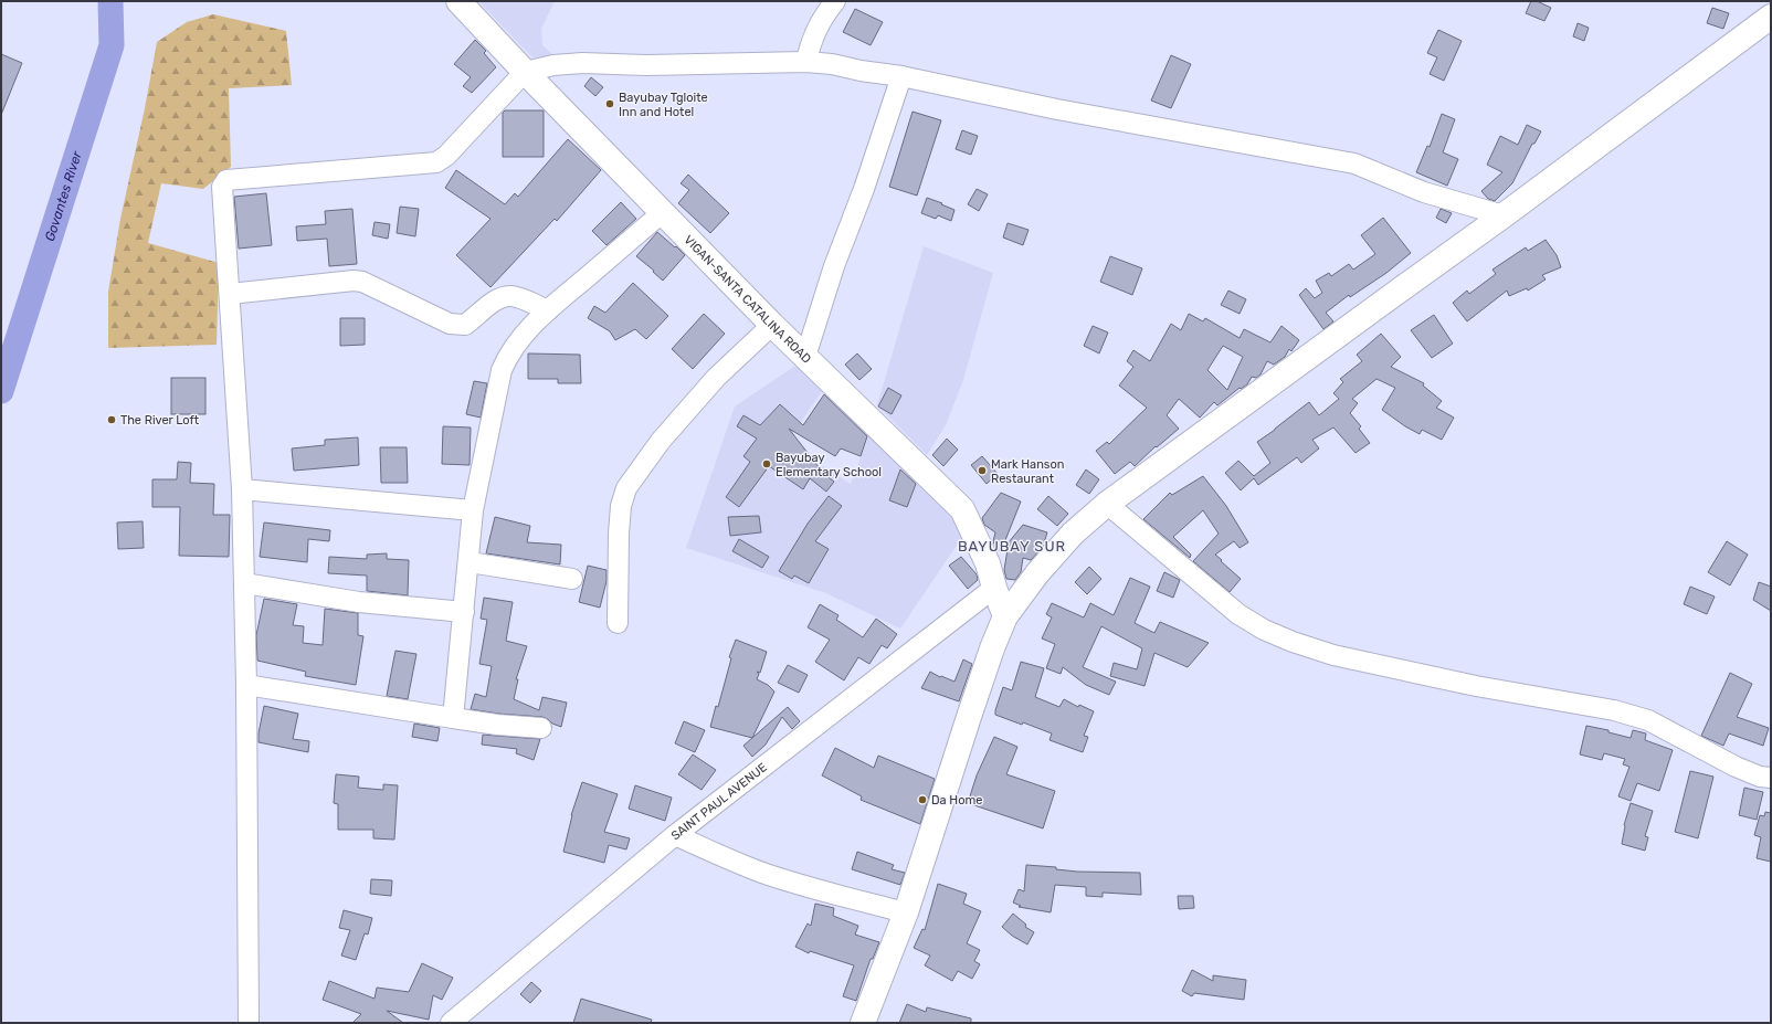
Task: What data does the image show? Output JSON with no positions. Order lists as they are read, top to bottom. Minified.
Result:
{"streets":{"main road":["VIGAN-SANTA CATALINA ROAD"],"street":["SAINT PAUL AVENUE"]},"crossings":[["VIGAN-SANTA CATALINA ROAD","SAINT PAUL AVENUE"]],"districts":["BAYUBAY SUR"],"water":["Govantes River"],"places":["Bayubay Tgloite Inn and Hotel","The River Loft","Bayubay Elementary School","Mark Hanson Restaurant","Da Home"]}
